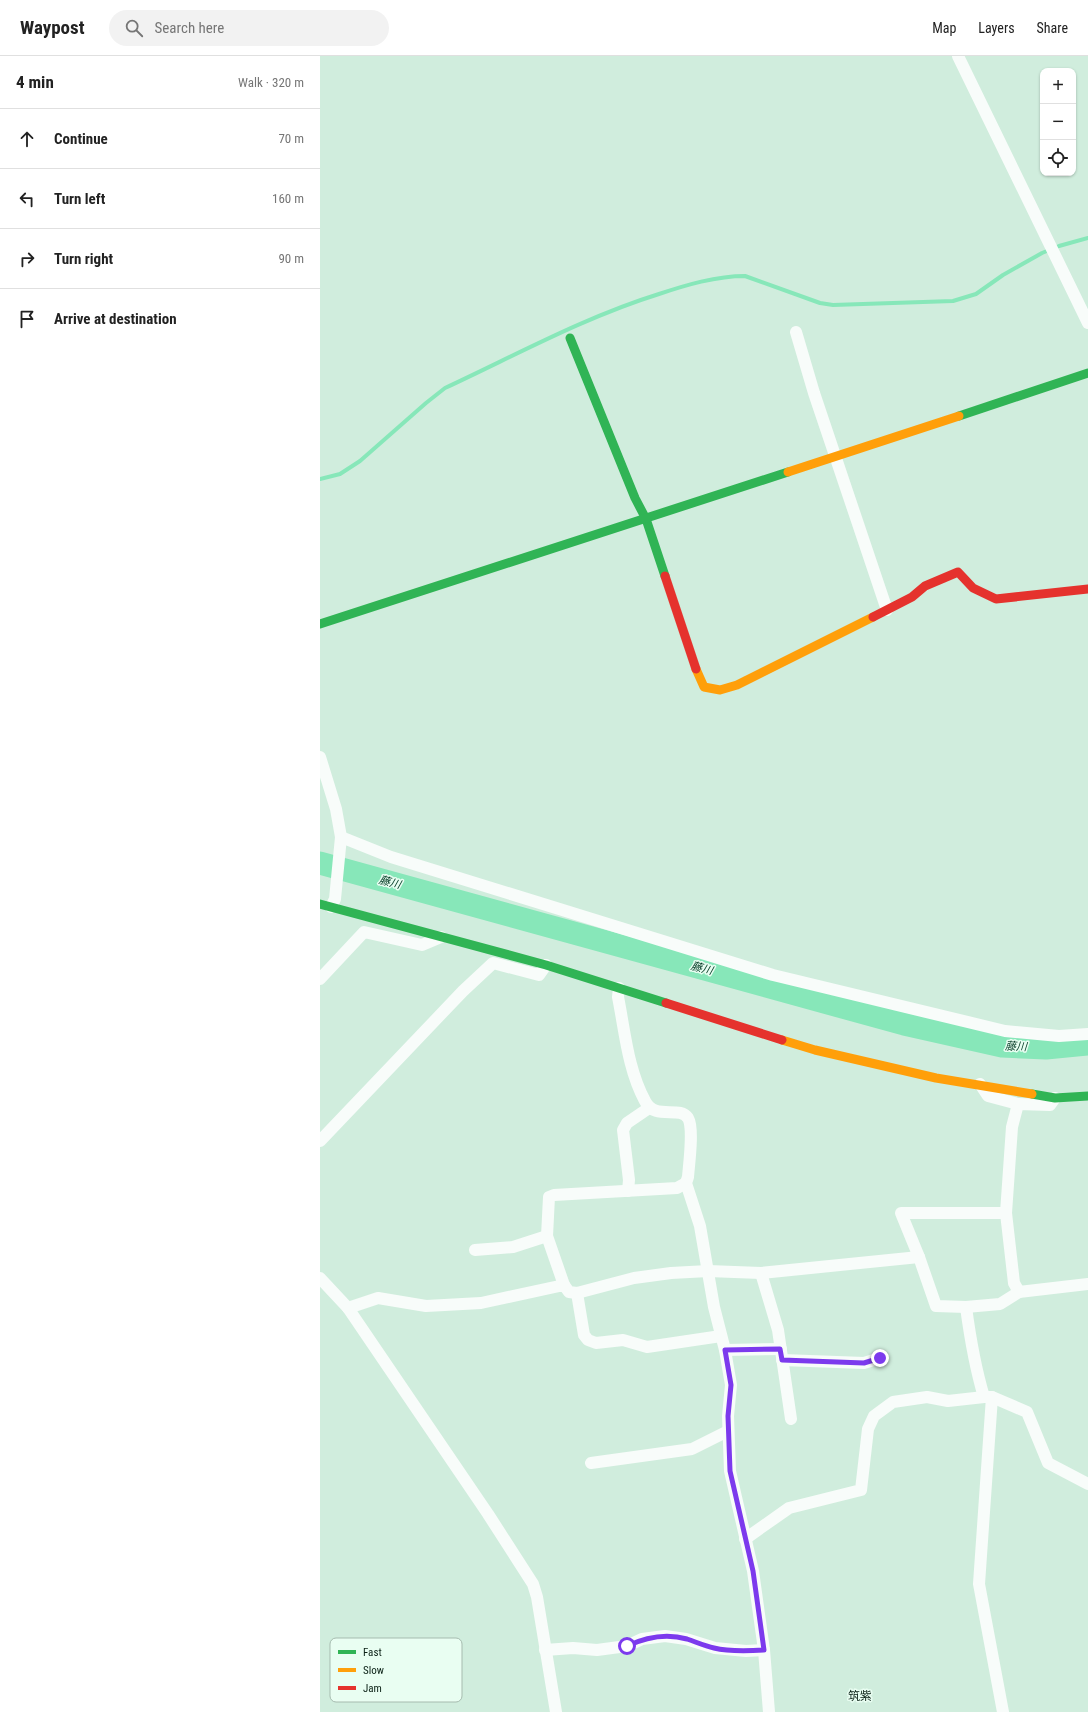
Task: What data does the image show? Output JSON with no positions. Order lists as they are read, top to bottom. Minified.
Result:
{"districts":["筑紫"],"water":["藤川"],"legend":["Fast","Slow","Jam"],"page":{"header":"Waypost","search":"Search here","nav":["Map","Layers","Share"],"heading":["4 min","Walk · 320 m"],"map_buttons":["+","−"],"list":[["Continue","70 m"],["Turn left","160 m"],["Turn right","90 m"],"Arrive at destination"]}}
